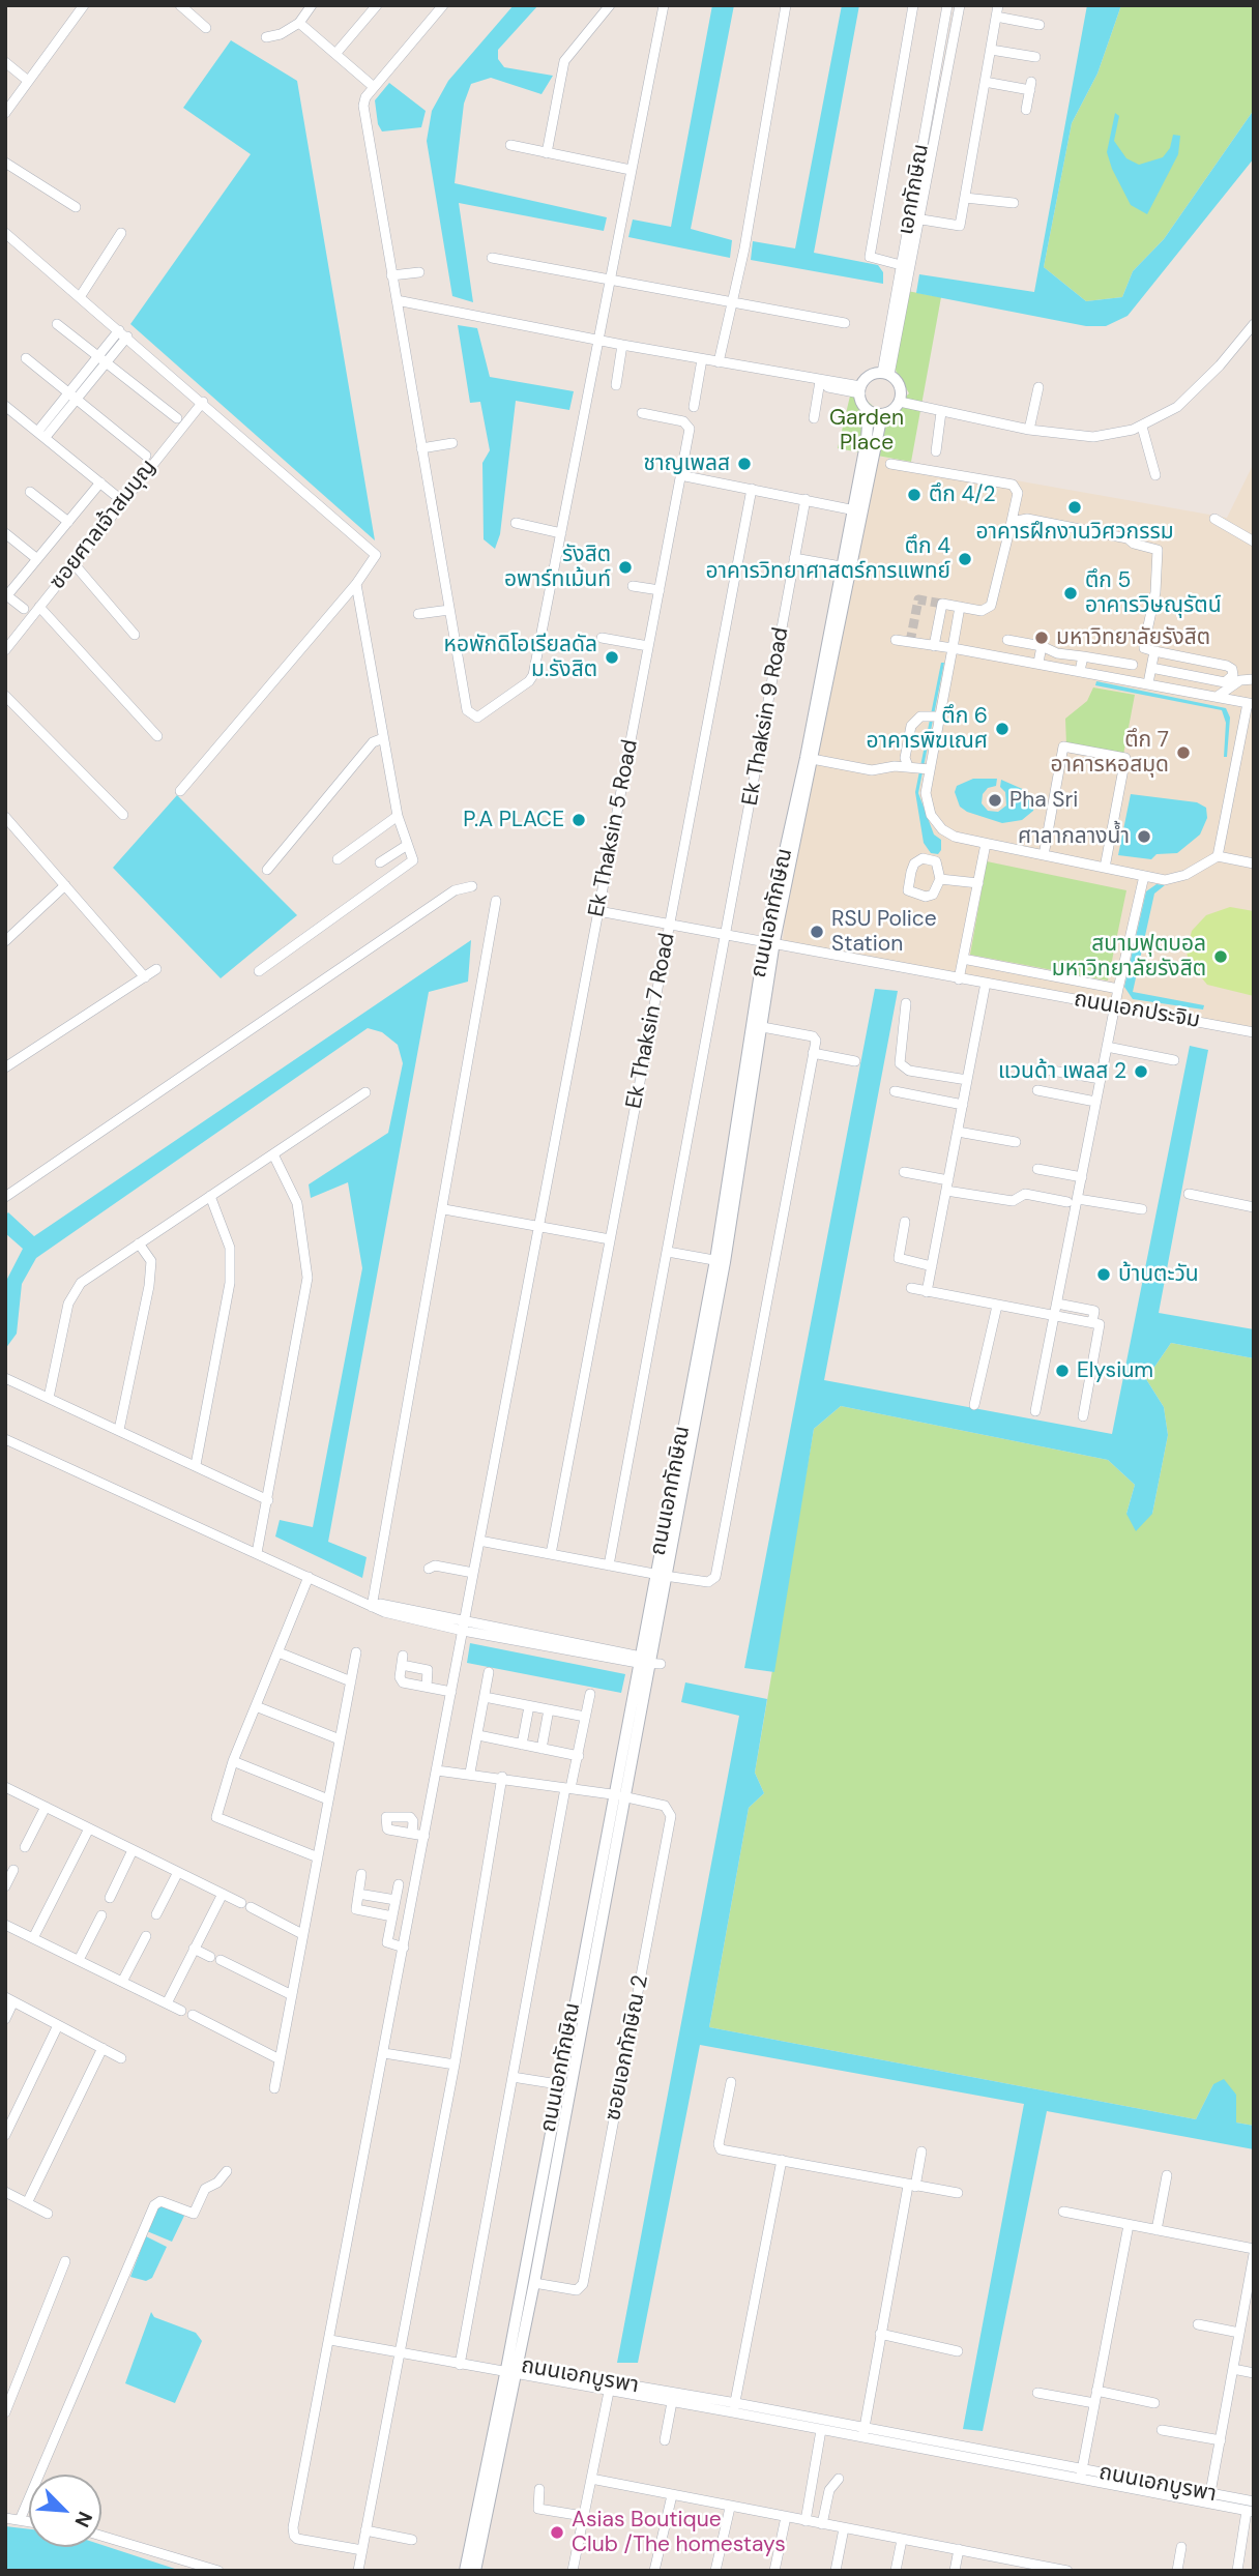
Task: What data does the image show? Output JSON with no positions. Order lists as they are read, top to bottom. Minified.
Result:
{"streets":{"street":["เอกทักษิณ","ซอยศาลเจ้าสมบุญ","Ek Thaksin 9 Road","Ek Thaksin 5 Road","ถนนเอกทักษิณ","ถนนเอกประจิม","Ek Thaksin 7 Road","ซอยเอกทักษิณ 2","ถนนเอกบูรพา"]},"crossings":[["เอกทักษิณ","ถนนเอกทักษิณ"],["Ek Thaksin 9 Road","ถนนเอกประจิม"],["Ek Thaksin 5 Road","ถนนเอกประจิม"],["Ek Thaksin 5 Road","ถนนเอกบูรพา"],["ถนนเอกทักษิณ","ถนนเอกประจิม"],["ถนนเอกทักษิณ","ซอยเอกทักษิณ 2"],["ถนนเอกทักษิณ","ถนนเอกบูรพา"],["ถนนเอกประจิม","Ek Thaksin 7 Road"]],"parks":["Garden Place"],"places":["ชาญเพลส","ตึก 4/2","อาคารฝึกงานวิศวกรรม","ตึก 4 อาคารวิทยาศาสตร์การแพทย์","รังสิต อพาร์ทเม้นท์","ตึก 5 อาคารวิษณุรัตน์","มหาวิทยาลัยรังสิต","หอพักดิโอเรียลดัล ม.รังสิต","ตึก 6 อาคารพิฆเณศ","ตึก 7 อาคารหอสมุด","Pha Sri","P.A PLACE","ศาลากลางน้ำ","RSU Police Station","สนามฟุตบอล มหาวิทยาลัยรังสิต","แวนด้า เพลส 2","บ้านตะวัน","Elysium","Asias Boutique Club /The homestays"],"north":"bottom right"}
